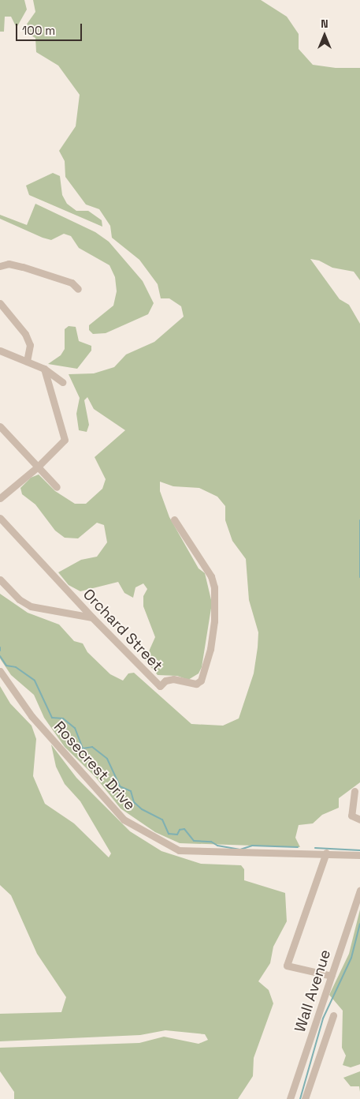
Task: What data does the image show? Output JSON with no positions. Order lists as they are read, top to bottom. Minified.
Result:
{"streets":{"street":["Orchard Street","Rosecrest Drive","Wall Avenue"]},"scale_bar":"100 m","north":"top"}
